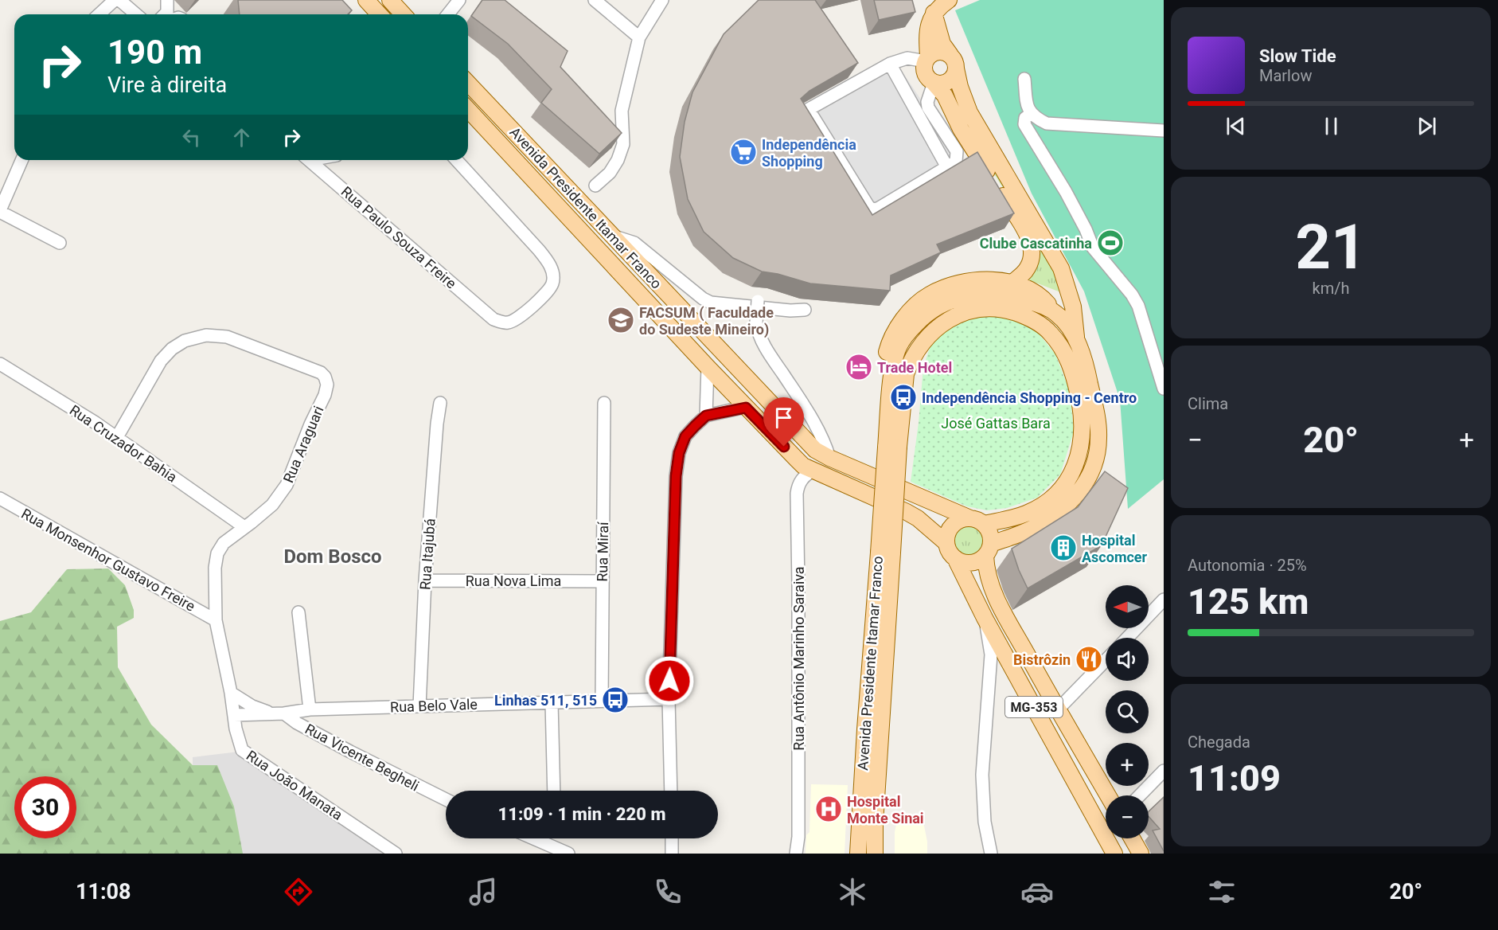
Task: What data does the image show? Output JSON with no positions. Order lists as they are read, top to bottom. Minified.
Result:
{"streets":{"main road":["Avenida Presidente Itamar Franco","MG-353"],"street":["Rua Paulo Souza Freire","Rua Cruzador Bahia","Rua Araguari","Rua Miraí","Rua Itajubá","Rua Monsenhor Gustavo Freire","Rua Nova Lima","Rua Antônio Marinho Saraiva","Rua Belo Vale","Rua Vicente Begheli","Rua João Manata"]},"crossings":[["Avenida Presidente Itamar Franco","Rua Antônio Marinho Saraiva"],["Avenida Presidente Itamar Franco","MG-353"],["Rua Cruzador Bahia","Rua Araguari"],["Rua Araguari","Rua Monsenhor Gustavo Freire"],["Rua Araguari","Rua Vicente Begheli"],["Rua Araguari","Rua João Manata"],["Rua Miraí","Rua Nova Lima"],["Rua Miraí","Rua Belo Vale"],["Rua Itajubá","Rua Nova Lima"],["Rua Itajubá","Rua Belo Vale"],["Rua Belo Vale","Rua Vicente Begheli"],["Rua Vicente Begheli","Rua João Manata"]],"districts":["Dom Bosco"],"parks":["José Gattas Bara"],"places":{"supermarket":["Independência Shopping"],"sports":["Clube Cascatinha"],"school or university":["FACSUM ( Faculdade do Sudeste Mineiro)"],"hotel":["Trade Hotel"],"bus stop":["Independência Shopping - Centro","Linhas 511, 515"],"building":["Hospital Ascomcer"],"restaurant":["Bistrôzin"],"hospital":["Hospital Monte Sinai"]},"north":"left","page":{"turn":["190 m","Vire à direita"],"song":["Slow Tide","Marlow"],"tile":[["21","km/h"],"Clima",["Autonomia · 25%","125 km"],["Chegada","11:09"]],"heat":["−","20°","+"],"map_buttons":["+","−"],"limit":"30","trip":"11:09 · 1 min · 220 m","tabs":["11:08","20°"]}}
